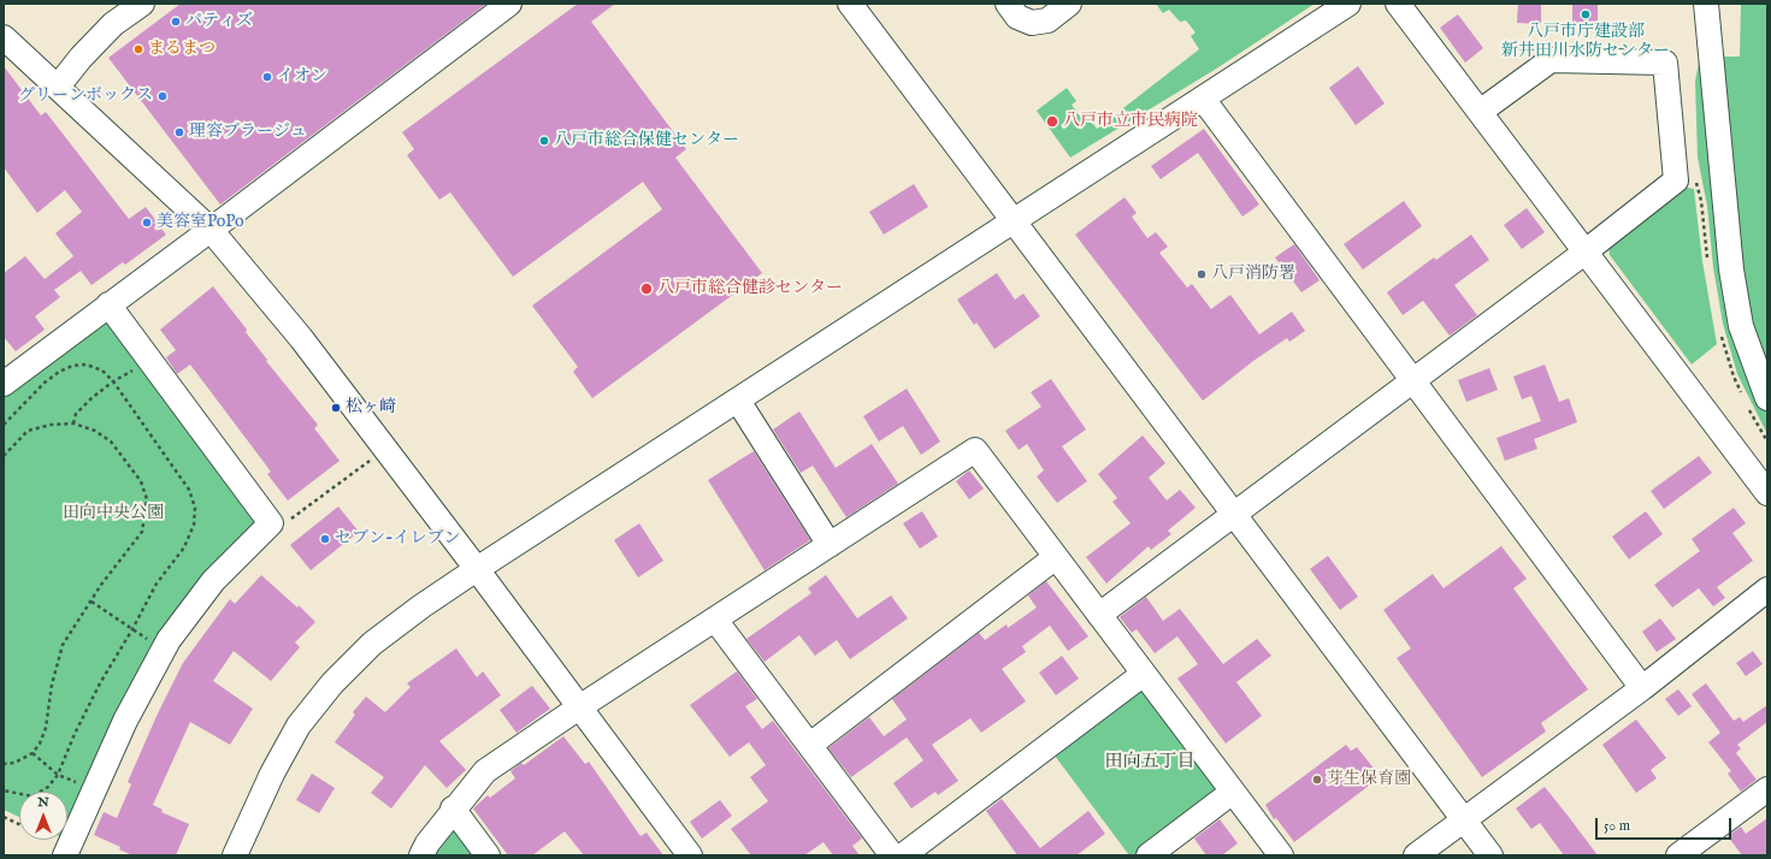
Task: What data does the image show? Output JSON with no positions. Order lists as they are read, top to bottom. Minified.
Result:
{"districts":["田向五丁目"],"parks":["田向中央公園"],"places":["八戸市庁建設部 新井田川水防センター","パティズ","まるまつ","イオン","グリーンボックス","八戸市立市民病院","理容ブラージュ","八戸市総合保健センター","美容室PoPo","八戸消防署","八戸市総合健診センター","松ヶ崎","セブン-イレブン","芽生保育園"],"scale_bar":"50 m","north":"top"}
